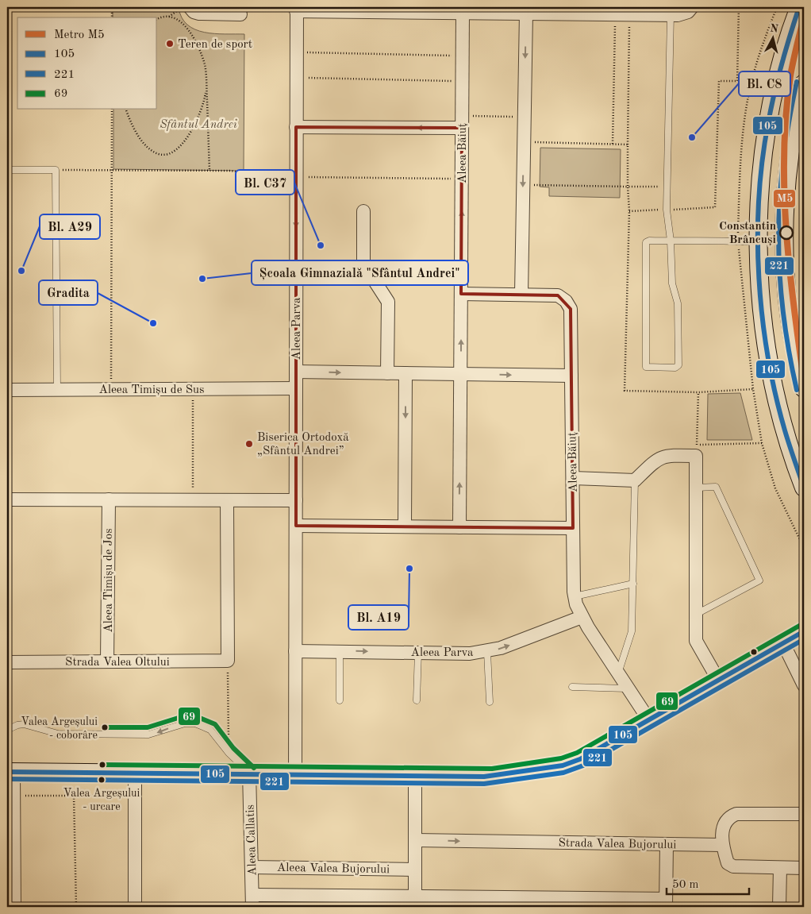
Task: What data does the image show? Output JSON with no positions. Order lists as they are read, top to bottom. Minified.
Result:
{"streets":{"street":["Aleea Băiuț","Aleea Parva","Aleea Timișu de Sus","Aleea Timișu de Jos","Strada Valea Oltului","Aleea Callatis","Strada Valea Bujorului","Aleea Valea Bujorului"]},"crossings":[["Aleea Băiuț","Aleea Parva"],["Aleea Parva","Aleea Timișu de Sus"],["Aleea Timișu de Jos","Strada Valea Oltului"],["Aleea Callatis","Aleea Valea Bujorului"]],"parks":["Sfântul Andrei"],"places":["Teren de sport","Bl. C8","Constantin Brâncuși","Bl. C37","Bl. A29","Școala Gimnazială \"Sfântul Andrei\"","Gradita","Biserica Ortodoxă „Sfântul Andrei”","Bl. A19","Valea Argeșului - coborâre","Valea Argeșului - urcare"],"lines":["transit line 105","metro line M5","transit line 221","transit line 69"],"legend":["Metro M5","105","221","69"],"scale_bar":"50 m","north":"top"}
